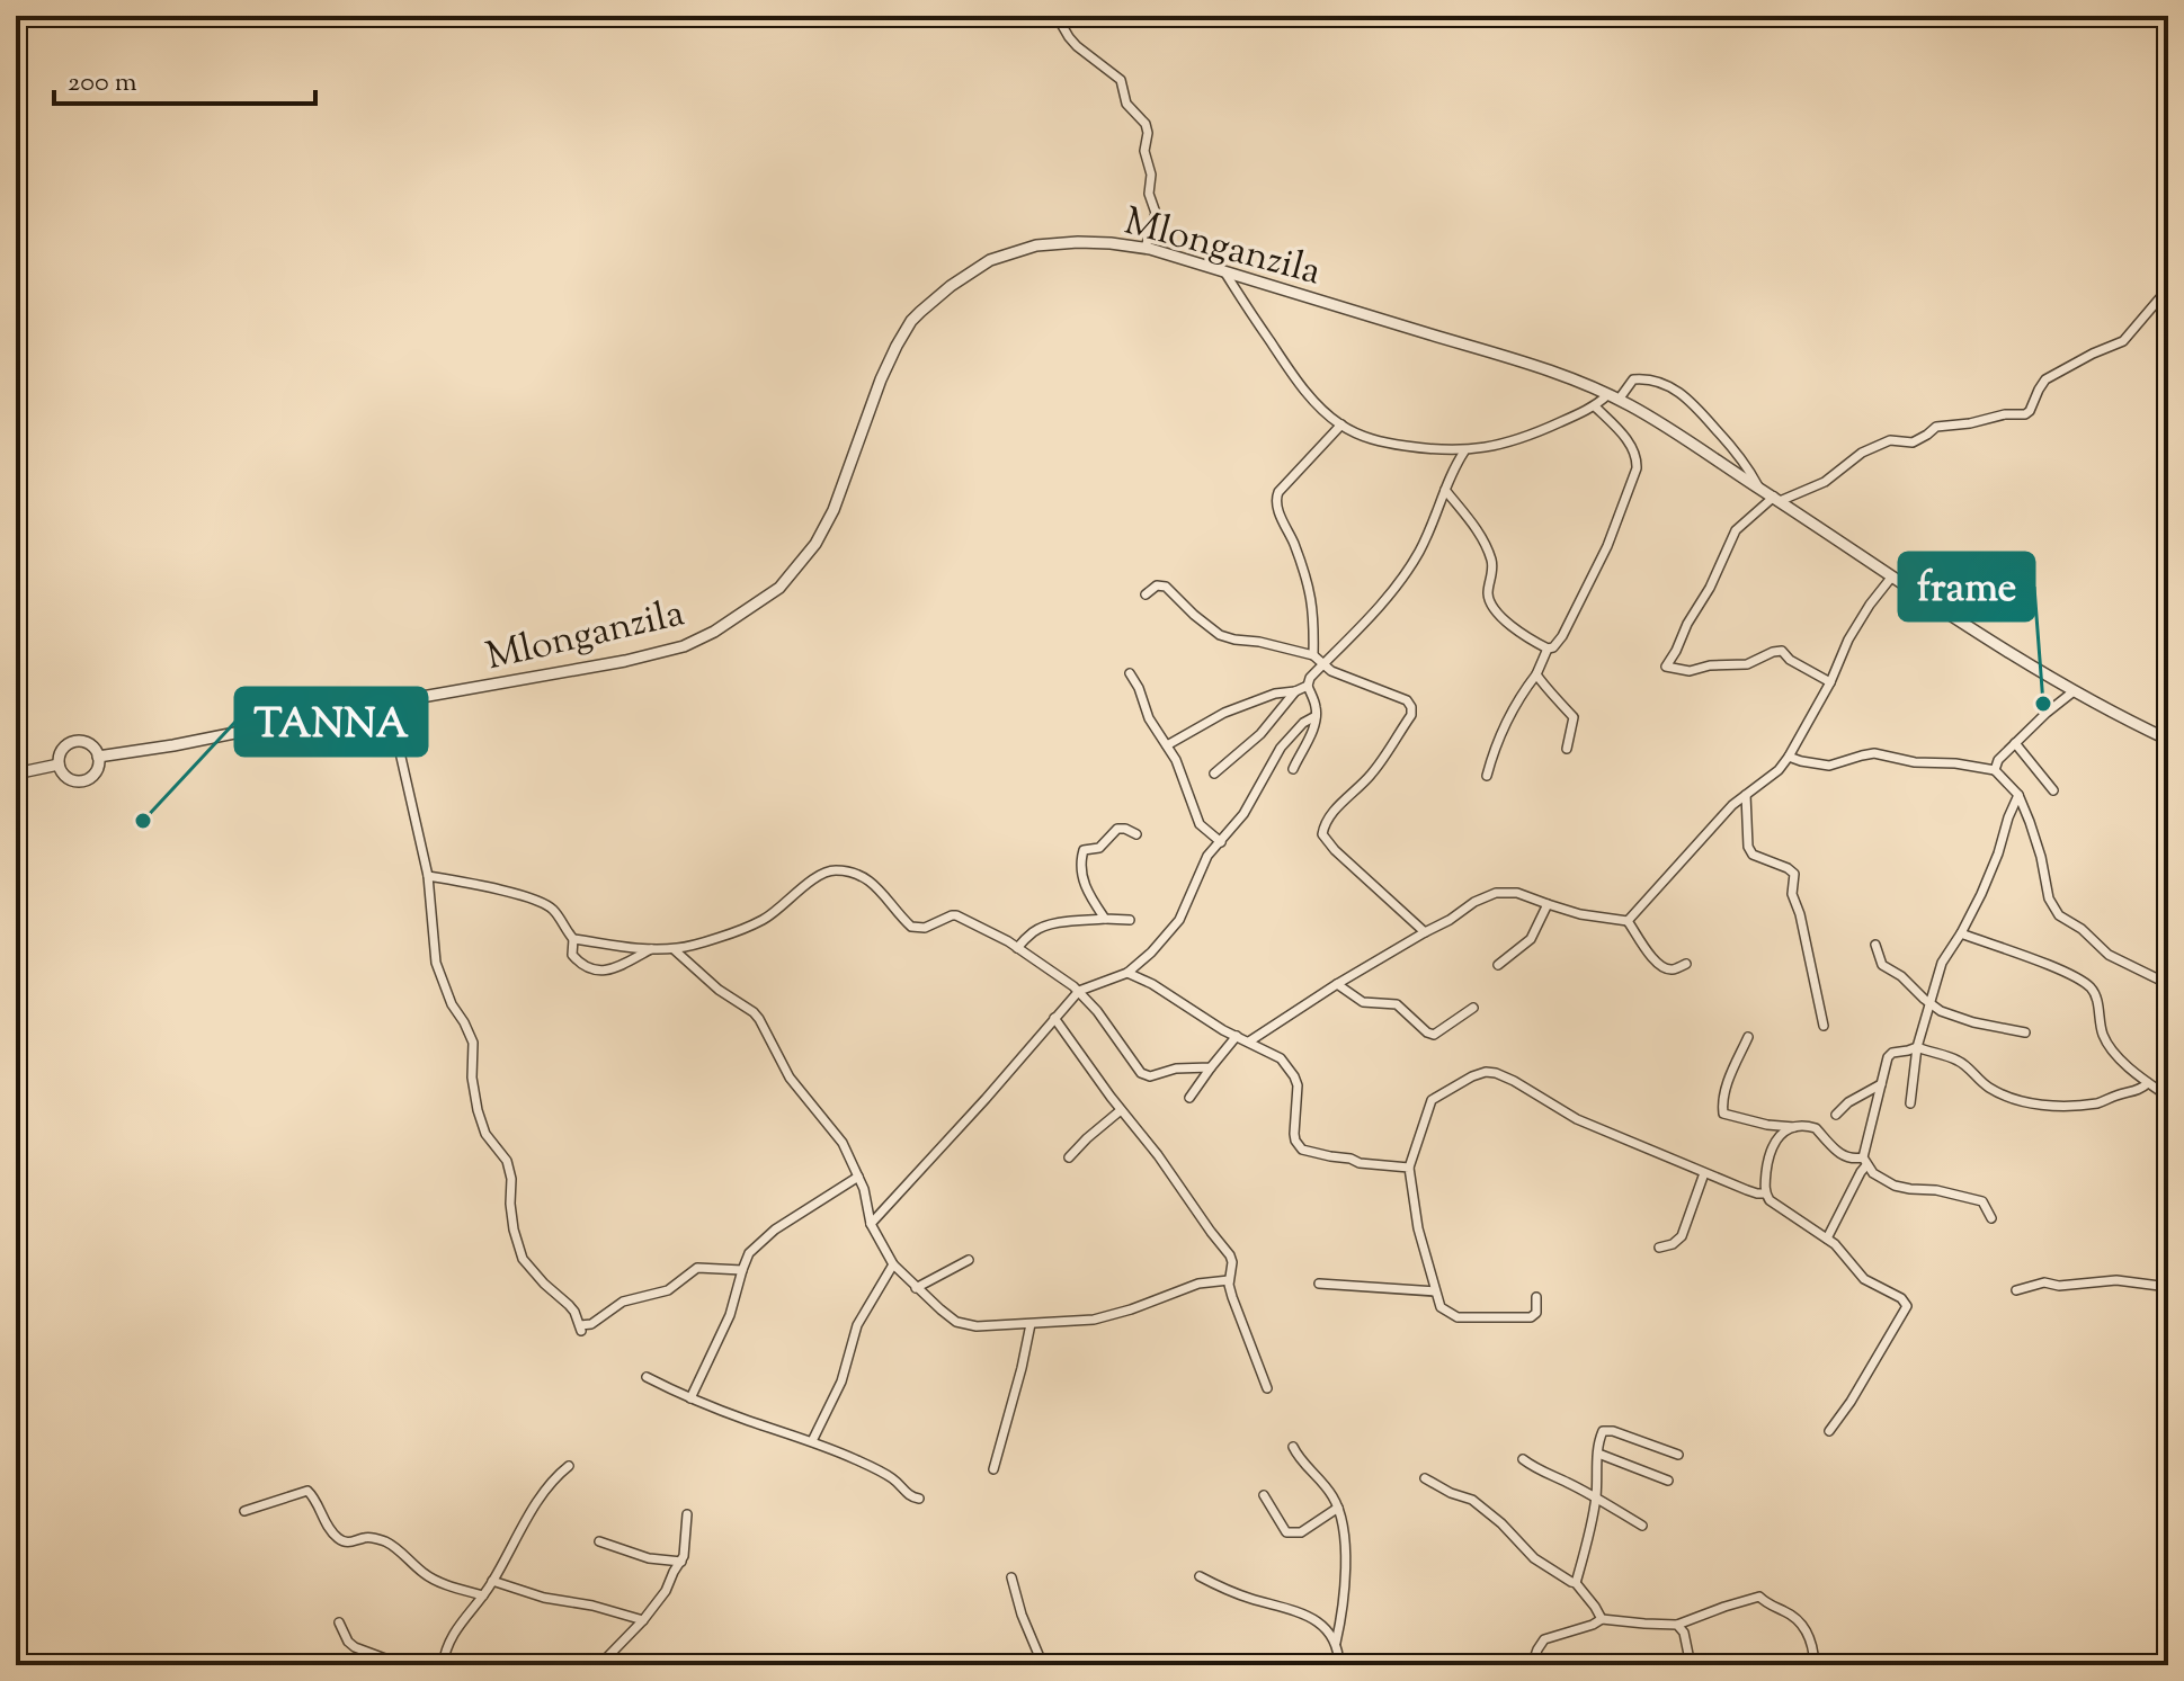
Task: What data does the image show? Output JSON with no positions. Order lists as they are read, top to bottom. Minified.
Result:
{"streets":{"street":["Mlonganzila"]},"places":["frame","TANNA"],"scale_bar":"200 m"}
